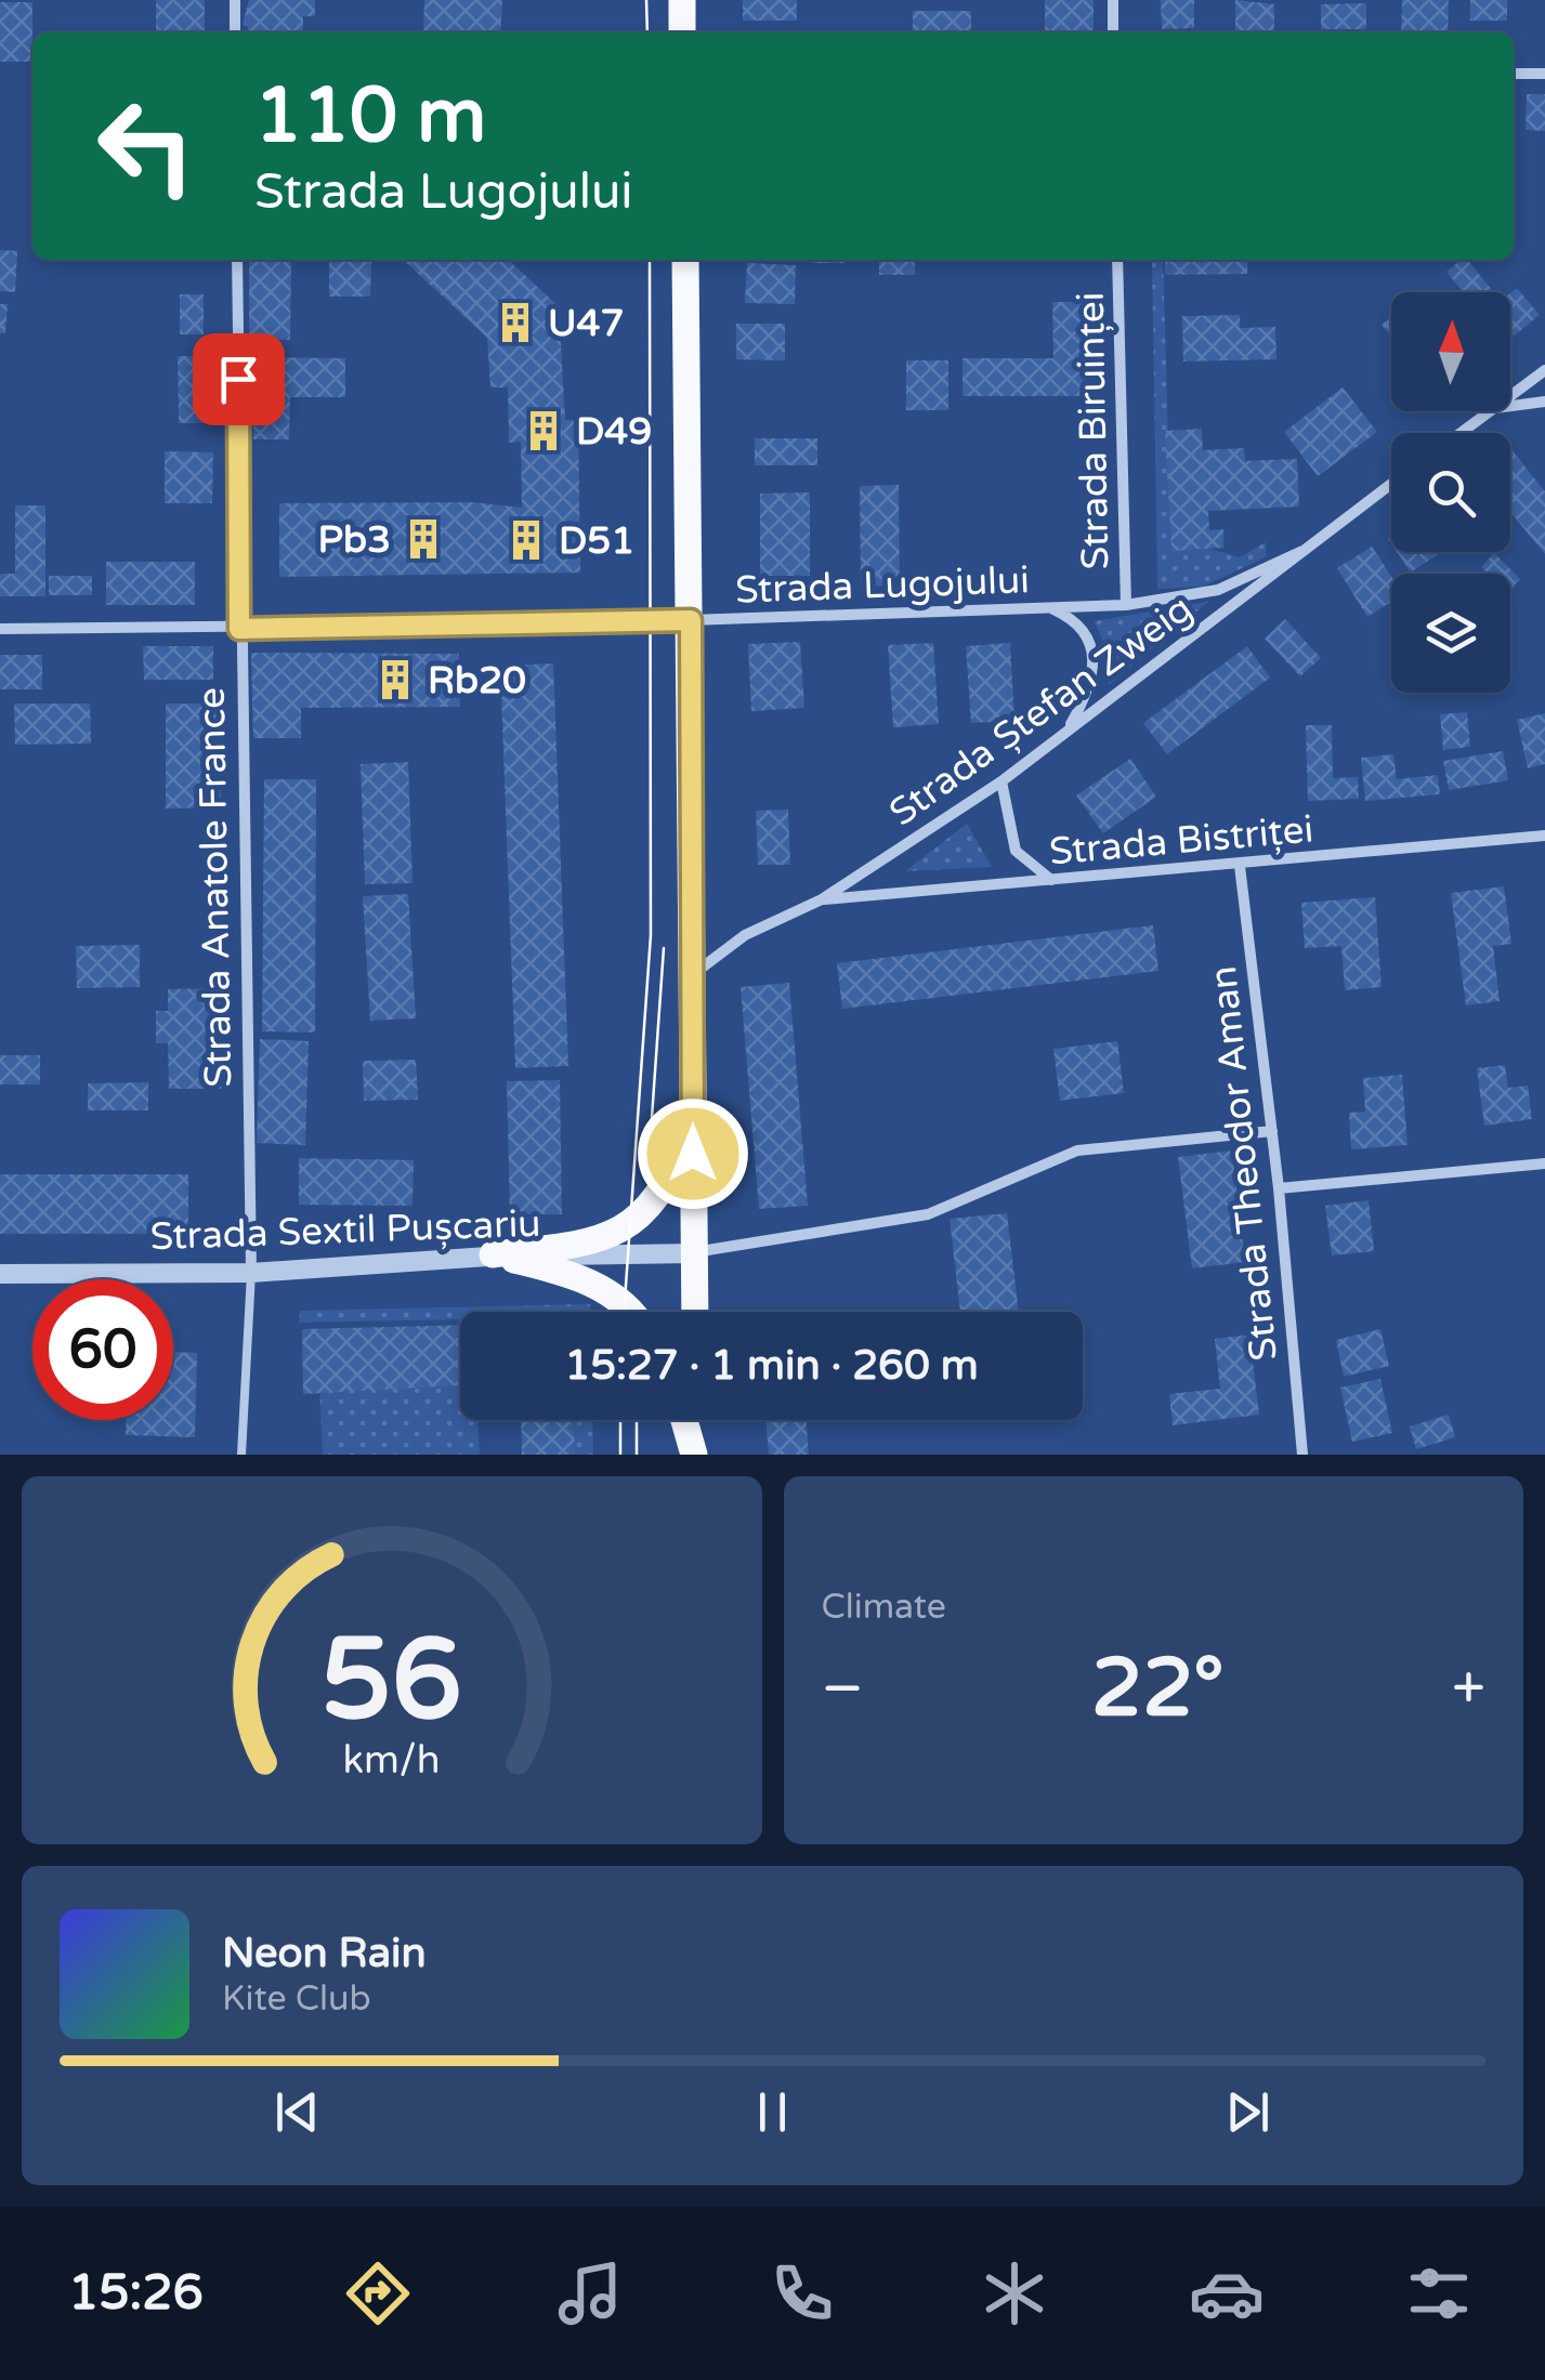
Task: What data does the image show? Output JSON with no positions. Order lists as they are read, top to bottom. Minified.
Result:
{"streets":{"street":["Strada Biruinței","Strada Lugojului","Strada Ștefan Zweig","Strada Bistriței","Strada Anatole France","Strada Theodor Aman","Strada Sextil Pușcariu"]},"crossings":[["Strada Biruinței","Strada Lugojului"],["Strada Biruinței","Strada Ștefan Zweig"],["Strada Lugojului","Strada Ștefan Zweig"],["Strada Lugojului","Strada Anatole France"],["Strada Ștefan Zweig","Strada Bistriței"],["Strada Bistriței","Strada Theodor Aman"],["Strada Anatole France","Strada Sextil Pușcariu"]],"places":{"building":["U47","D49","Pb3","D51","Rb20"]},"north":"top","page":{"turn":["110 m","Strada Lugojului"],"limit":"60","trip":"15:27 · 1 min · 260 m","tile":"Climate","heat":["−","22°","+"],"song":["Neon Rain","Kite Club"],"tabs":"15:26","gauge":["56","km/h"]}}
